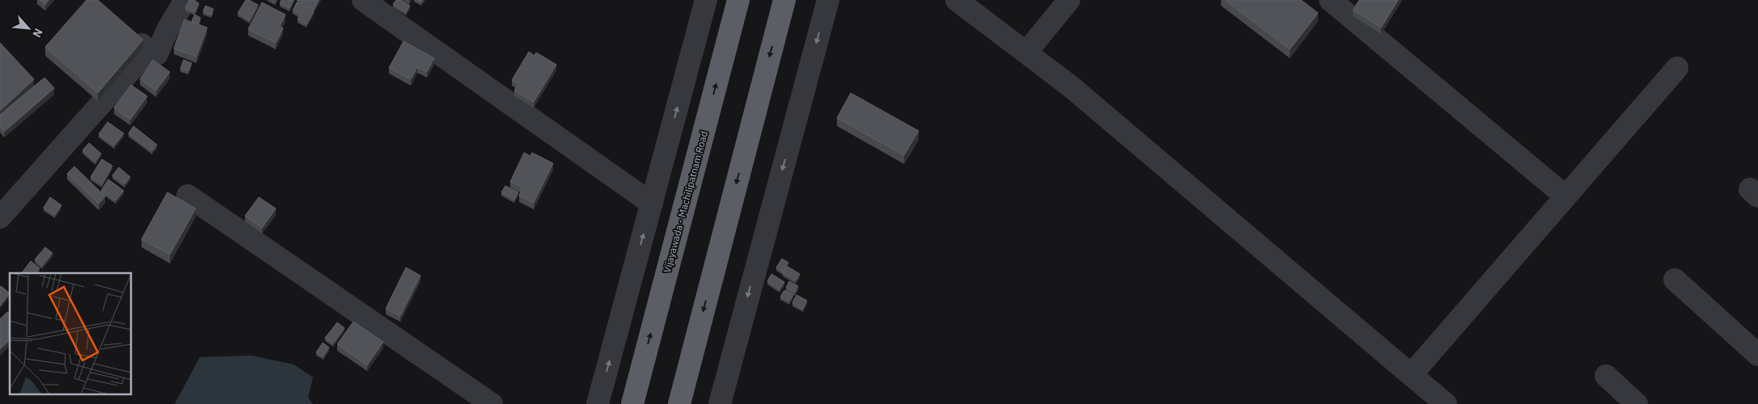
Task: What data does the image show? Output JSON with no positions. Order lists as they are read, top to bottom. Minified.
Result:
{"streets":{"highway":["Vijayawada - Machilipatnam Road"]},"north":"bottom right"}
